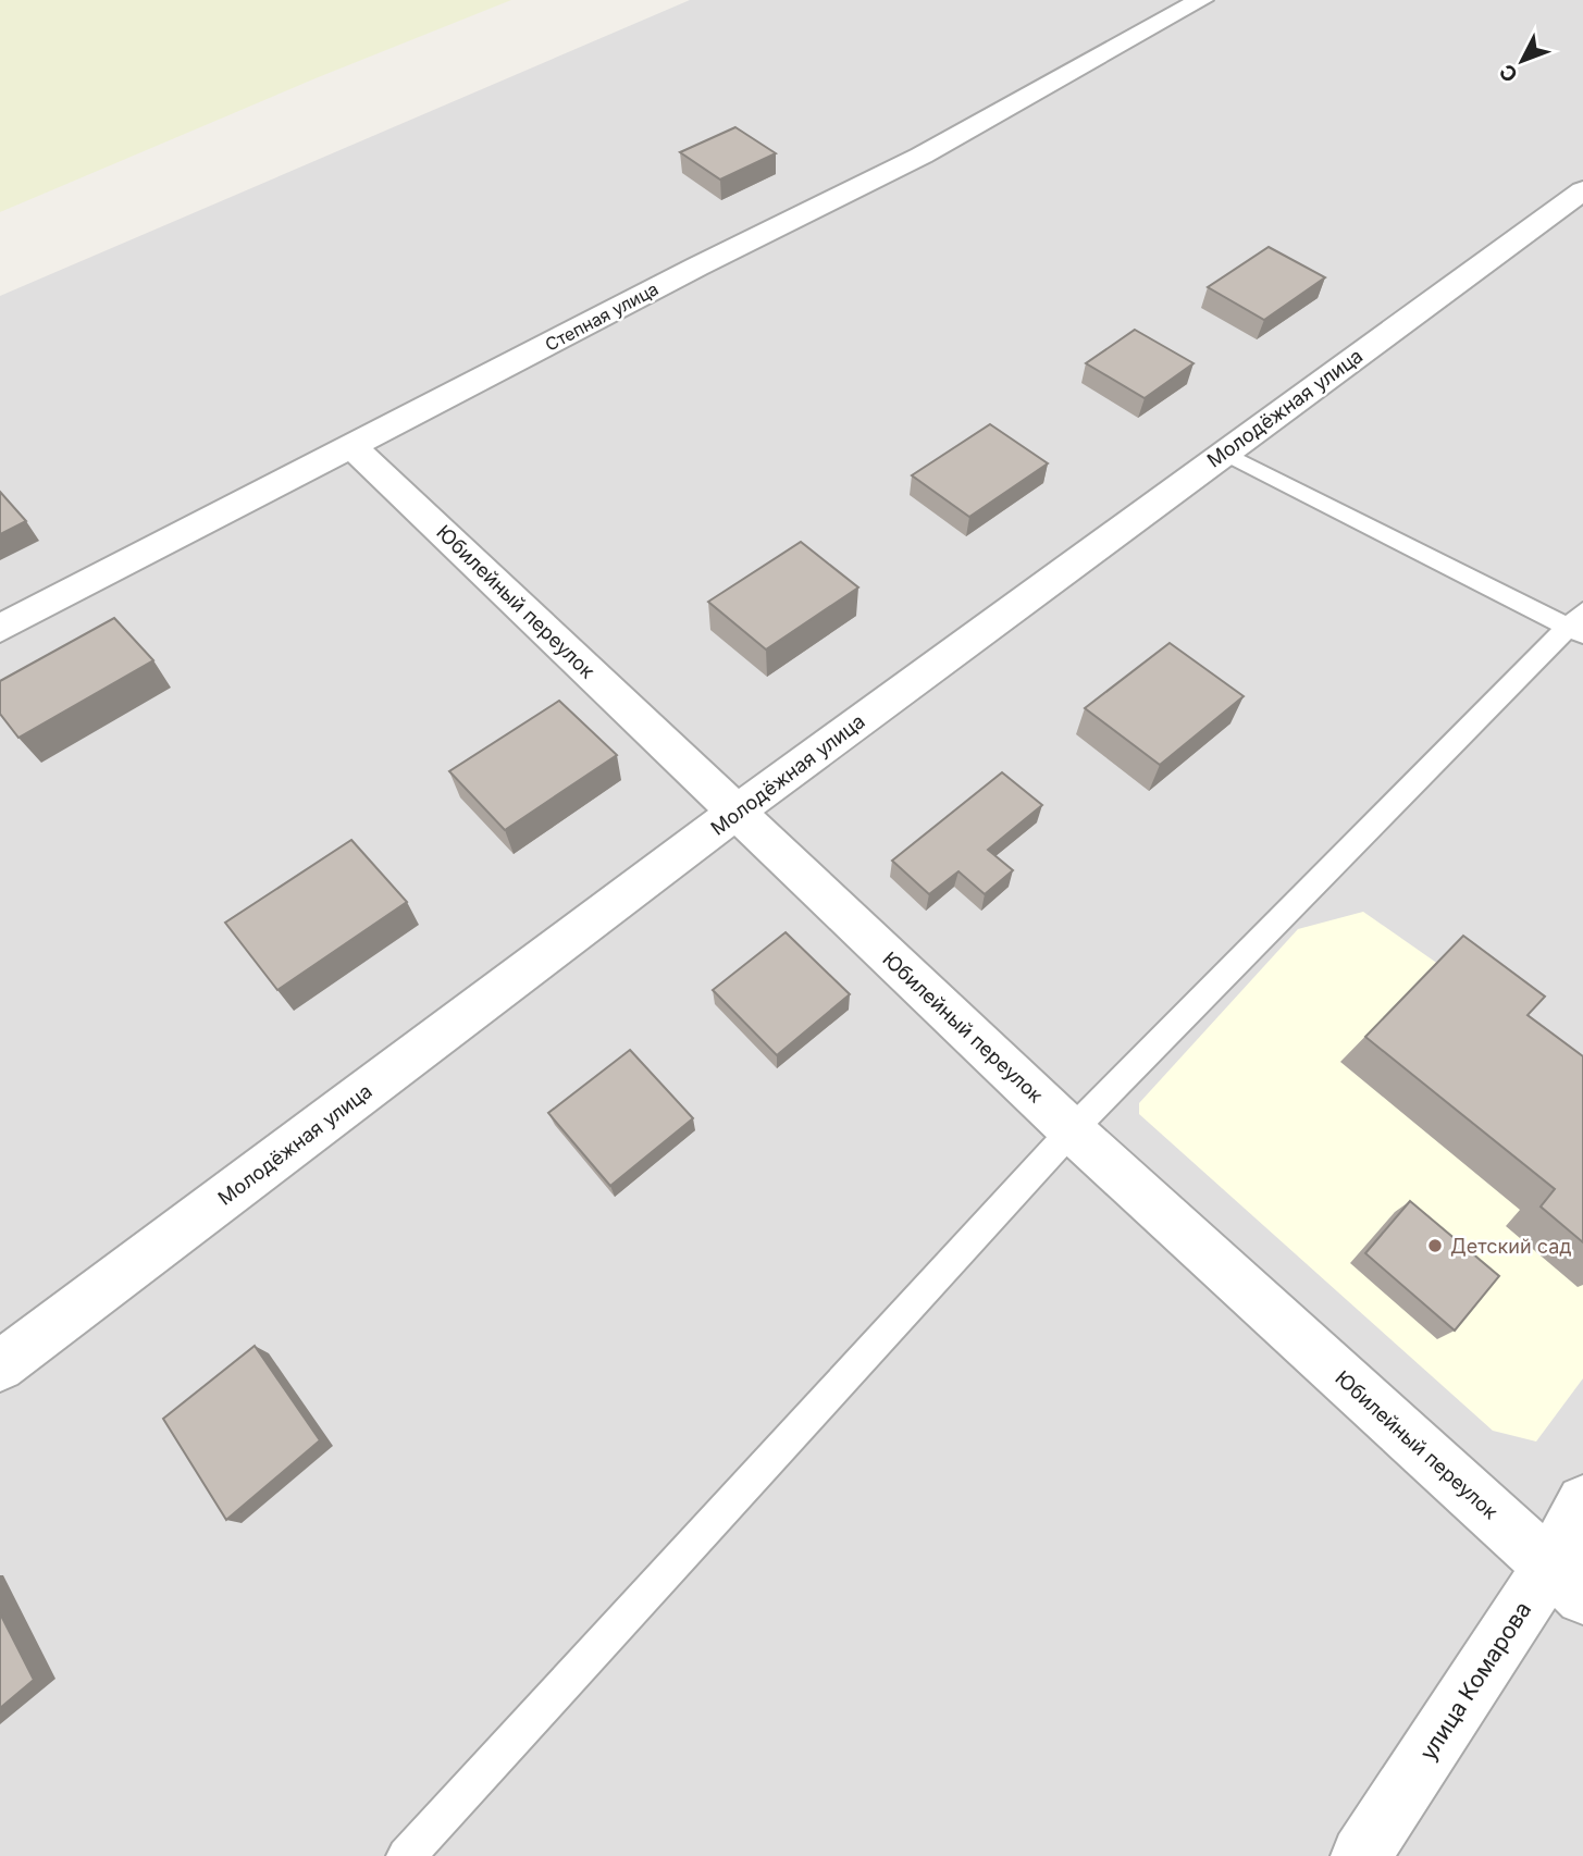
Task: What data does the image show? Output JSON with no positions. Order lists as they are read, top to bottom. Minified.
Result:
{"streets":{"street":["Степная улица","Молодёжная улица","Юбилейный переулок","улица Комарова"]},"crossings":[["Степная улица","Юбилейный переулок"],["Молодёжная улица","Юбилейный переулок"],["Юбилейный переулок","улица Комарова"]],"places":["Детский сад"],"north":"bottom left"}
